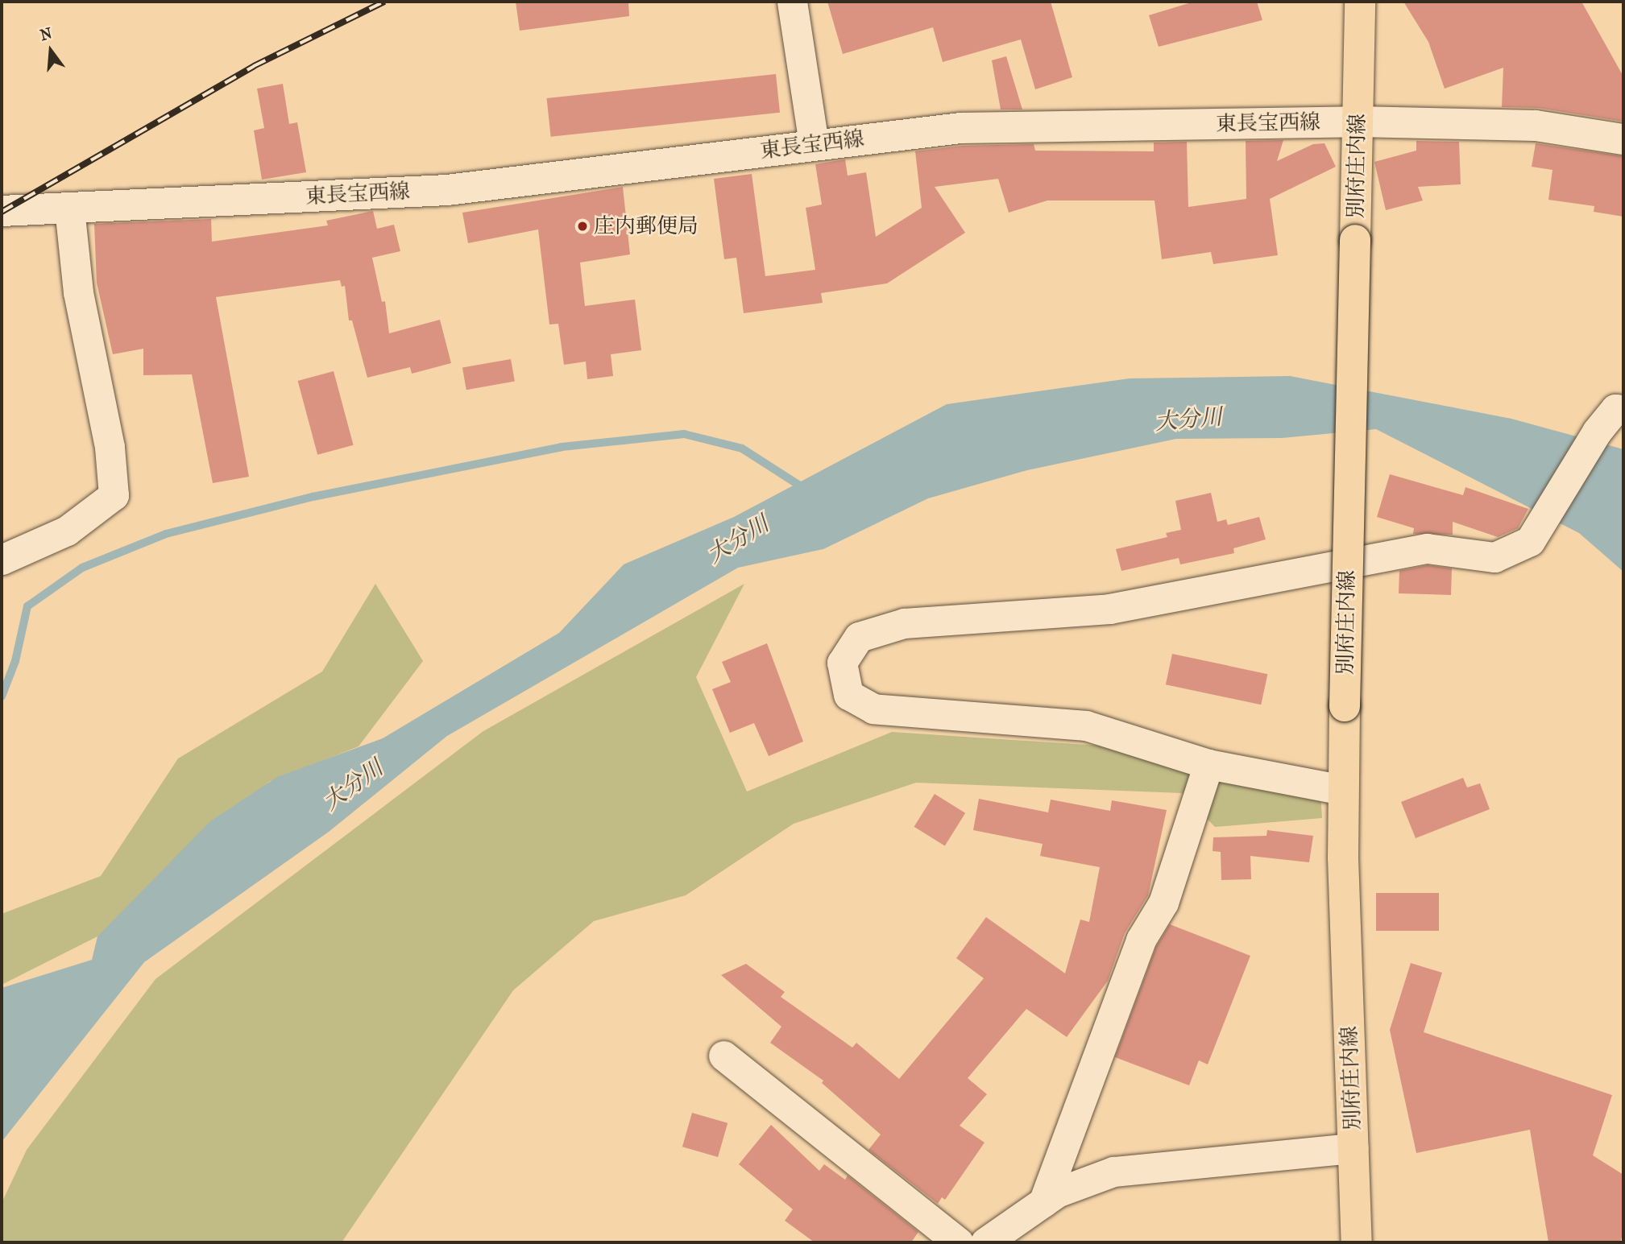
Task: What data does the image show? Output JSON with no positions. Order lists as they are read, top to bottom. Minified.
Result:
{"streets":{"main road":["東長宝西線","別府庄内線"]},"crossings":[["東長宝西線","別府庄内線"]],"water":["大分川"],"places":["庄内郵便局"],"north":"top"}
